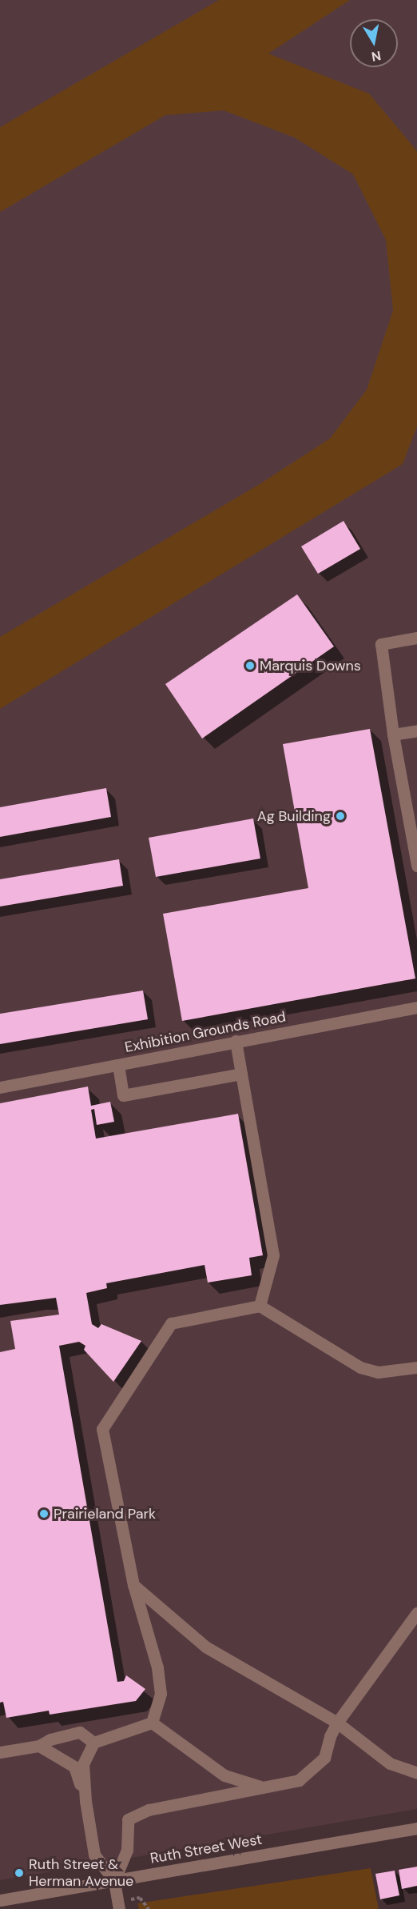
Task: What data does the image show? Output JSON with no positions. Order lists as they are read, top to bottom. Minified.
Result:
{"streets":{"street":["Exhibition Grounds Road","Ruth Street West"]},"places":["Marquis Downs","Ag Building","Prairieland Park","Ruth Street & Herman Avenue"],"north":"bottom"}
